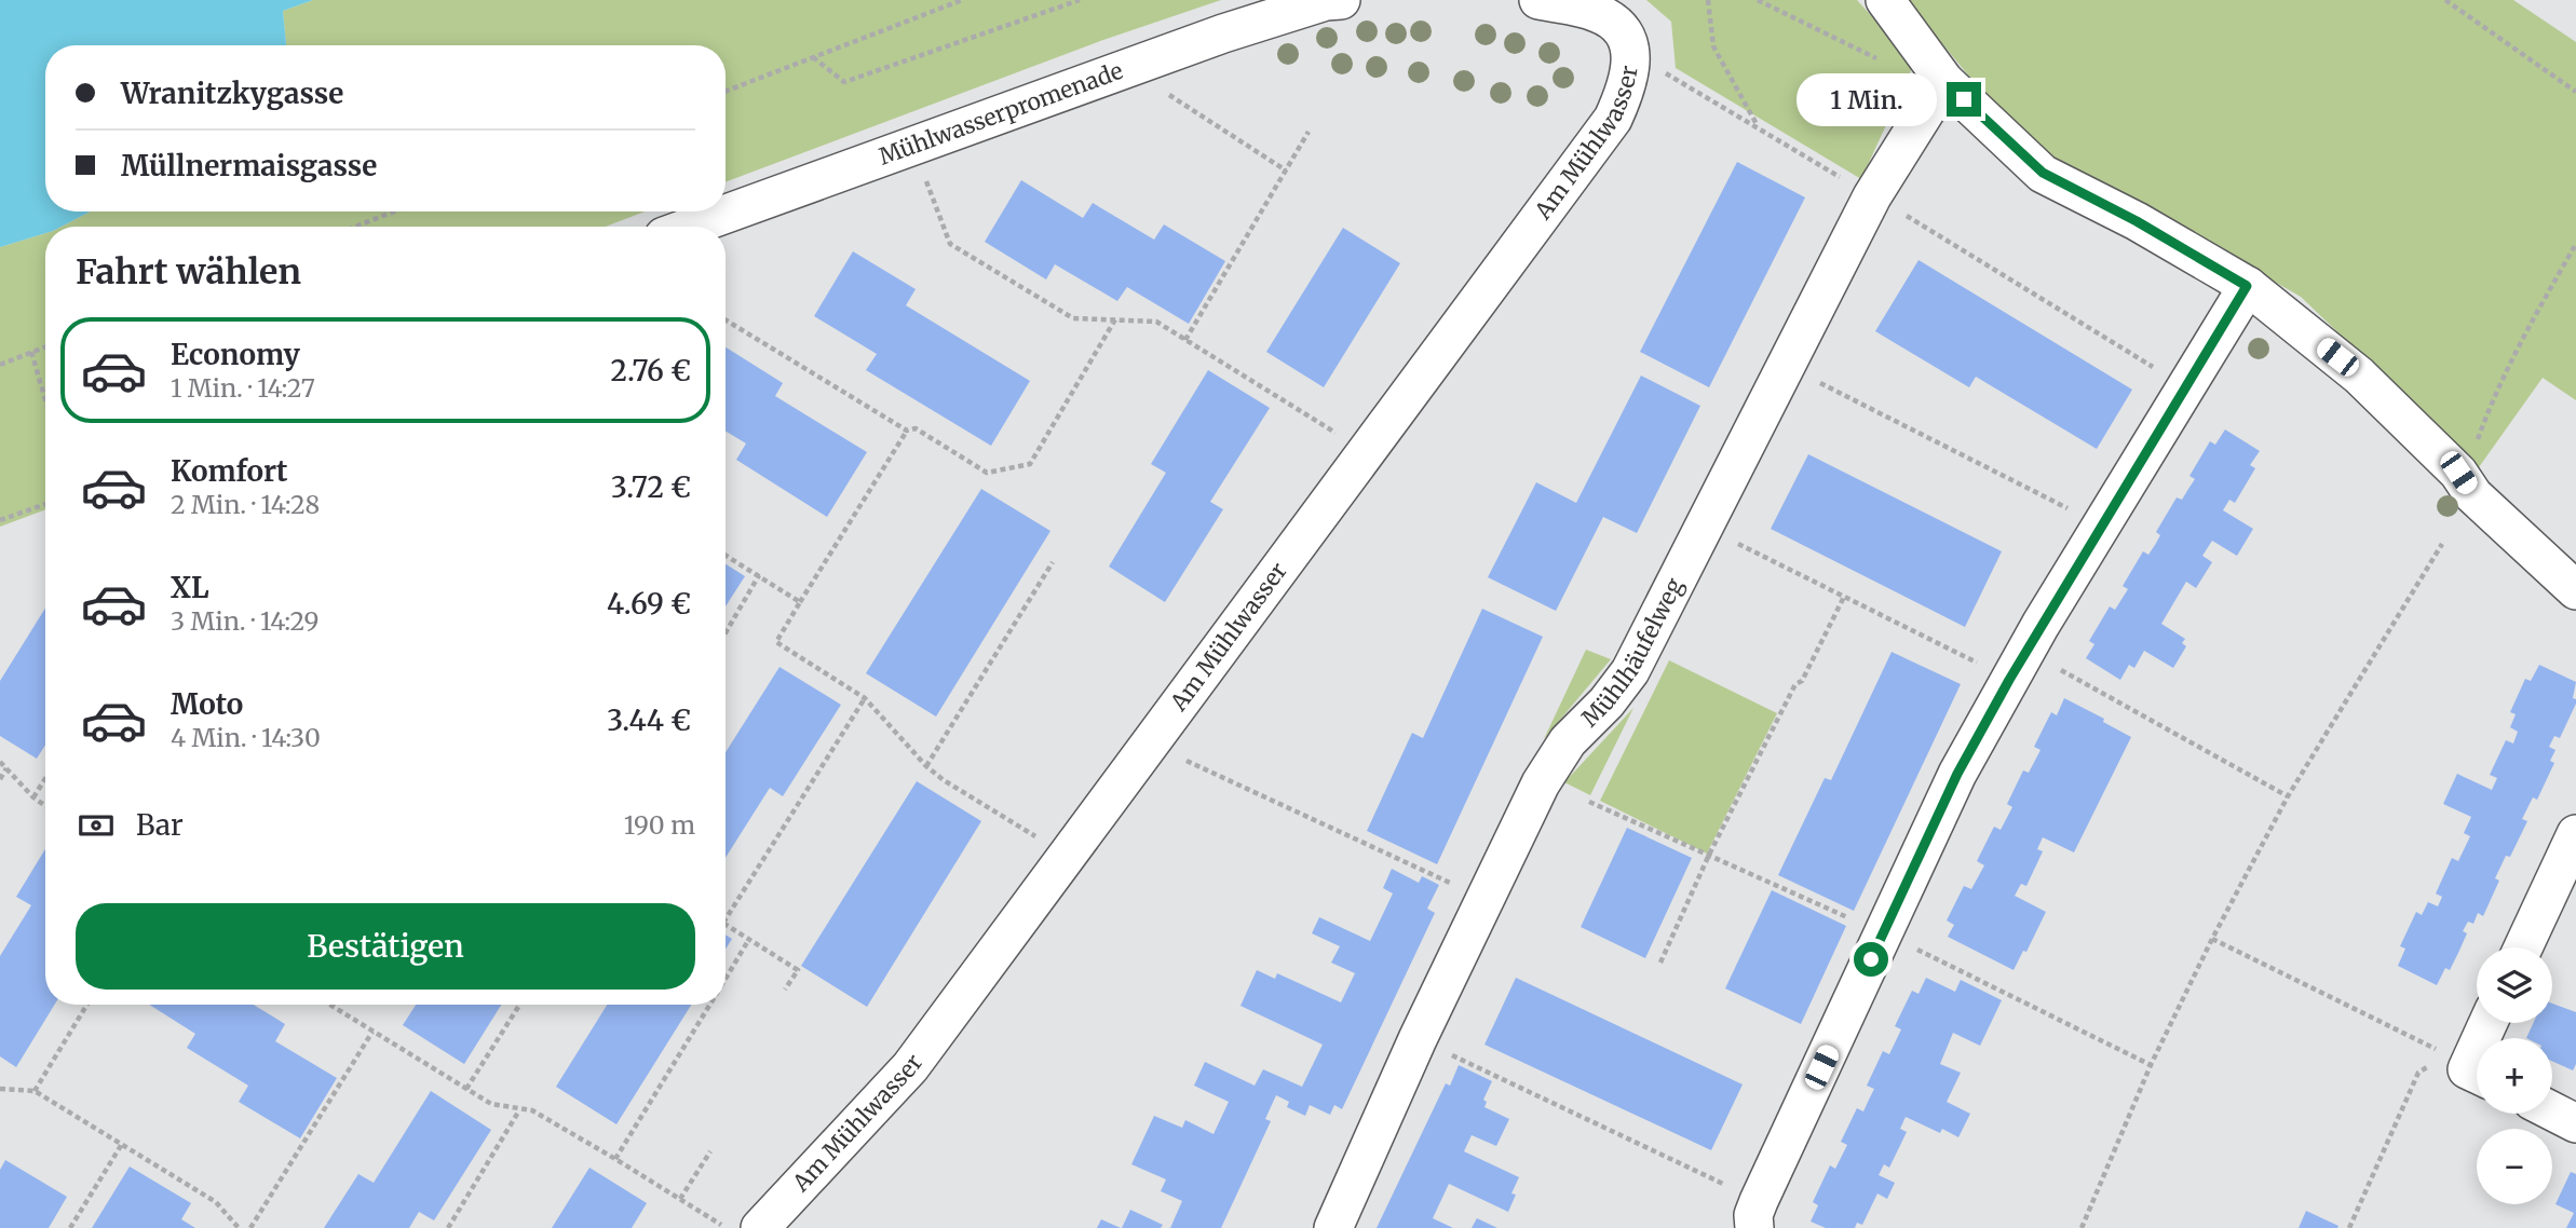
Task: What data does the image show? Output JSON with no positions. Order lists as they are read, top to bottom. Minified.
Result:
{"streets":{"street":["Mühlwasserpromenade","Am Mühlwasser","Mühlhäufelweg"]},"page":{"banner":["Wranitzkygasse","Müllnermaisgasse"],"bubble":"1 Min.","heading":"Fahrt wählen","list":[{"name":"Economy","note":"1 Min. · 14:27","value":"2.76 €"},{"name":"Komfort","note":"2 Min. · 14:28","value":"3.72 €"},{"name":"XL","note":"3 Min. · 14:29","value":"4.69 €"},{"name":"Moto","note":"4 Min. · 14:30","value":"3.44 €"}],"pay":["Bar","190 m"],"buttons":"Bestätigen","map_buttons":["+","−"]}}
